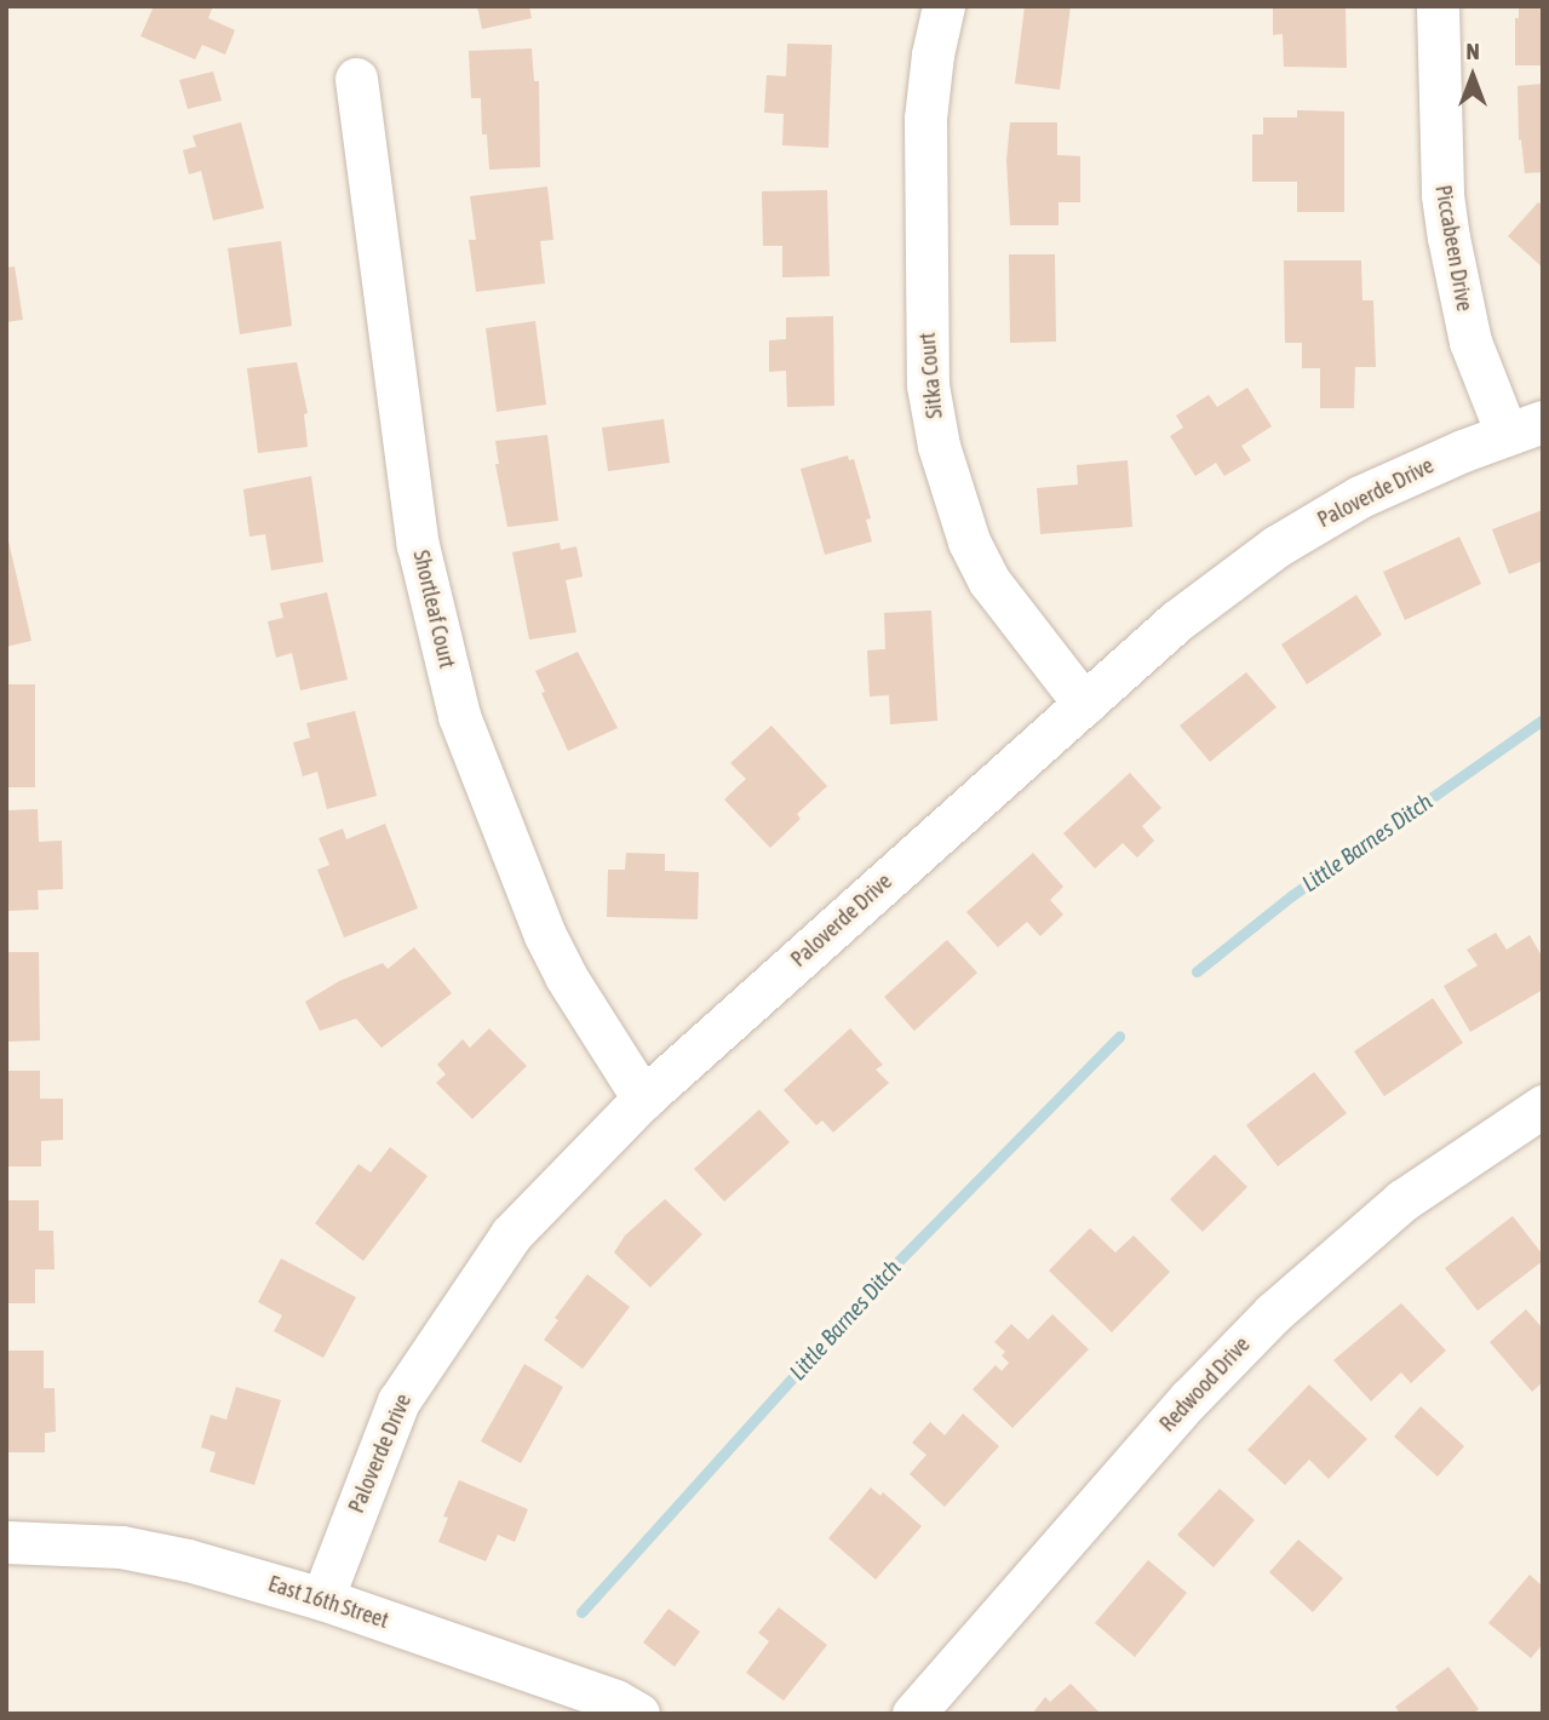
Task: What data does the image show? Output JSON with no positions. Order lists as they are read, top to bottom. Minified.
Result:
{"streets":{"street":["Piccabeen Drive","Sitka Court","Paloverde Drive","Shortleaf Court","Redwood Drive","East 16th Street"]},"crossings":[["Piccabeen Drive","Paloverde Drive"],["Sitka Court","Paloverde Drive"],["Paloverde Drive","Shortleaf Court"],["Paloverde Drive","East 16th Street"]],"water":["Little Barnes Ditch"],"north":"top"}
